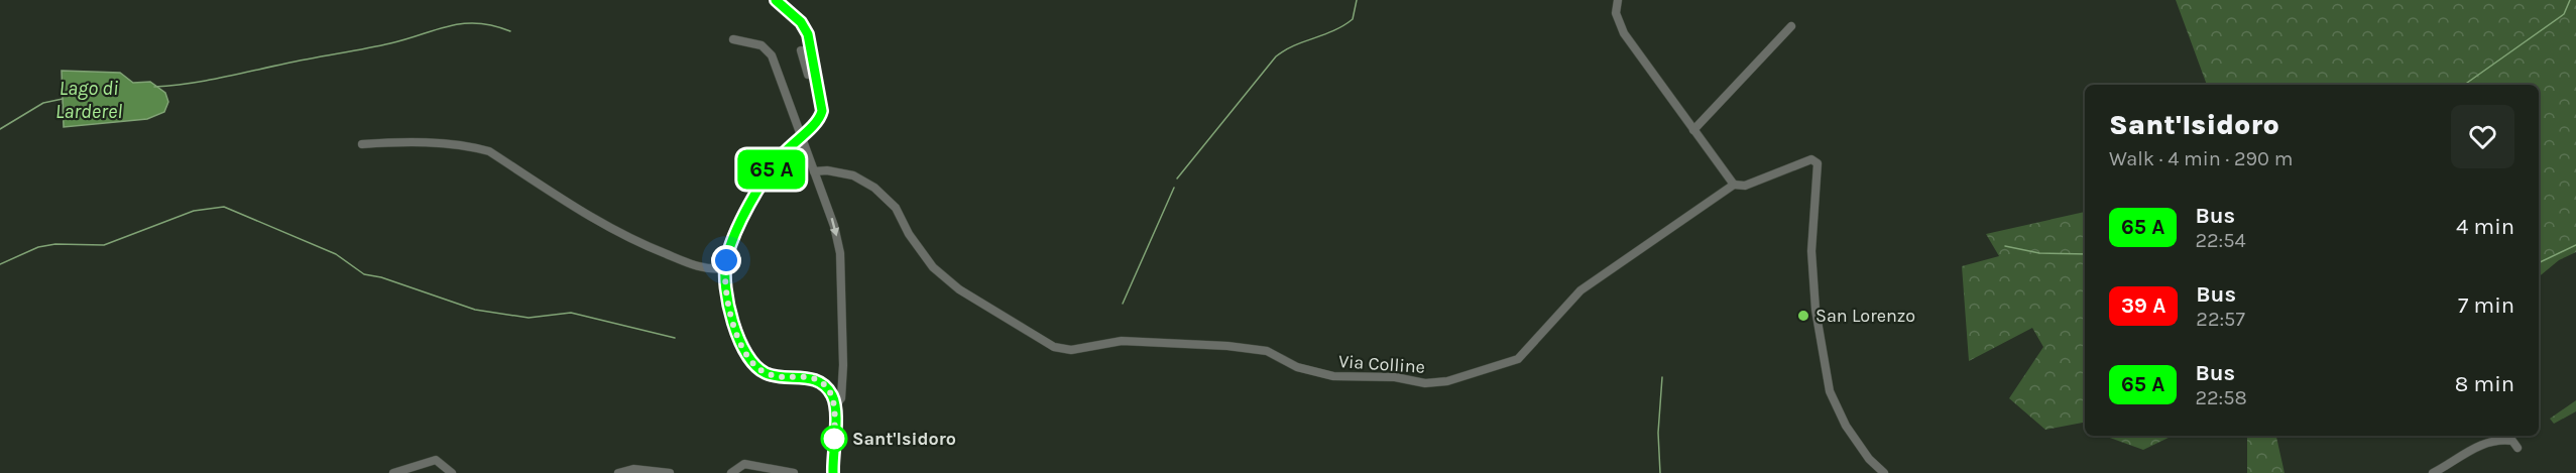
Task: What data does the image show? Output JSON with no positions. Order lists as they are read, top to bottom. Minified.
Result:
{"streets":{"street":["Via Colline"]},"water":["Lago di Larderel"],"places":["San Lorenzo","Sant'Isidoro"],"page":{"on_map":"65 A","heading":["Sant'Isidoro","Walk · 4 min · 290 m"],"list":[{"mark":"65 A","name":"Bus","note":"22:54","value":"4 min"},{"mark":"39 A","name":"Bus","note":"22:57","value":"7 min"},{"mark":"65 A","name":"Bus","note":"22:58","value":"8 min"}]}}
